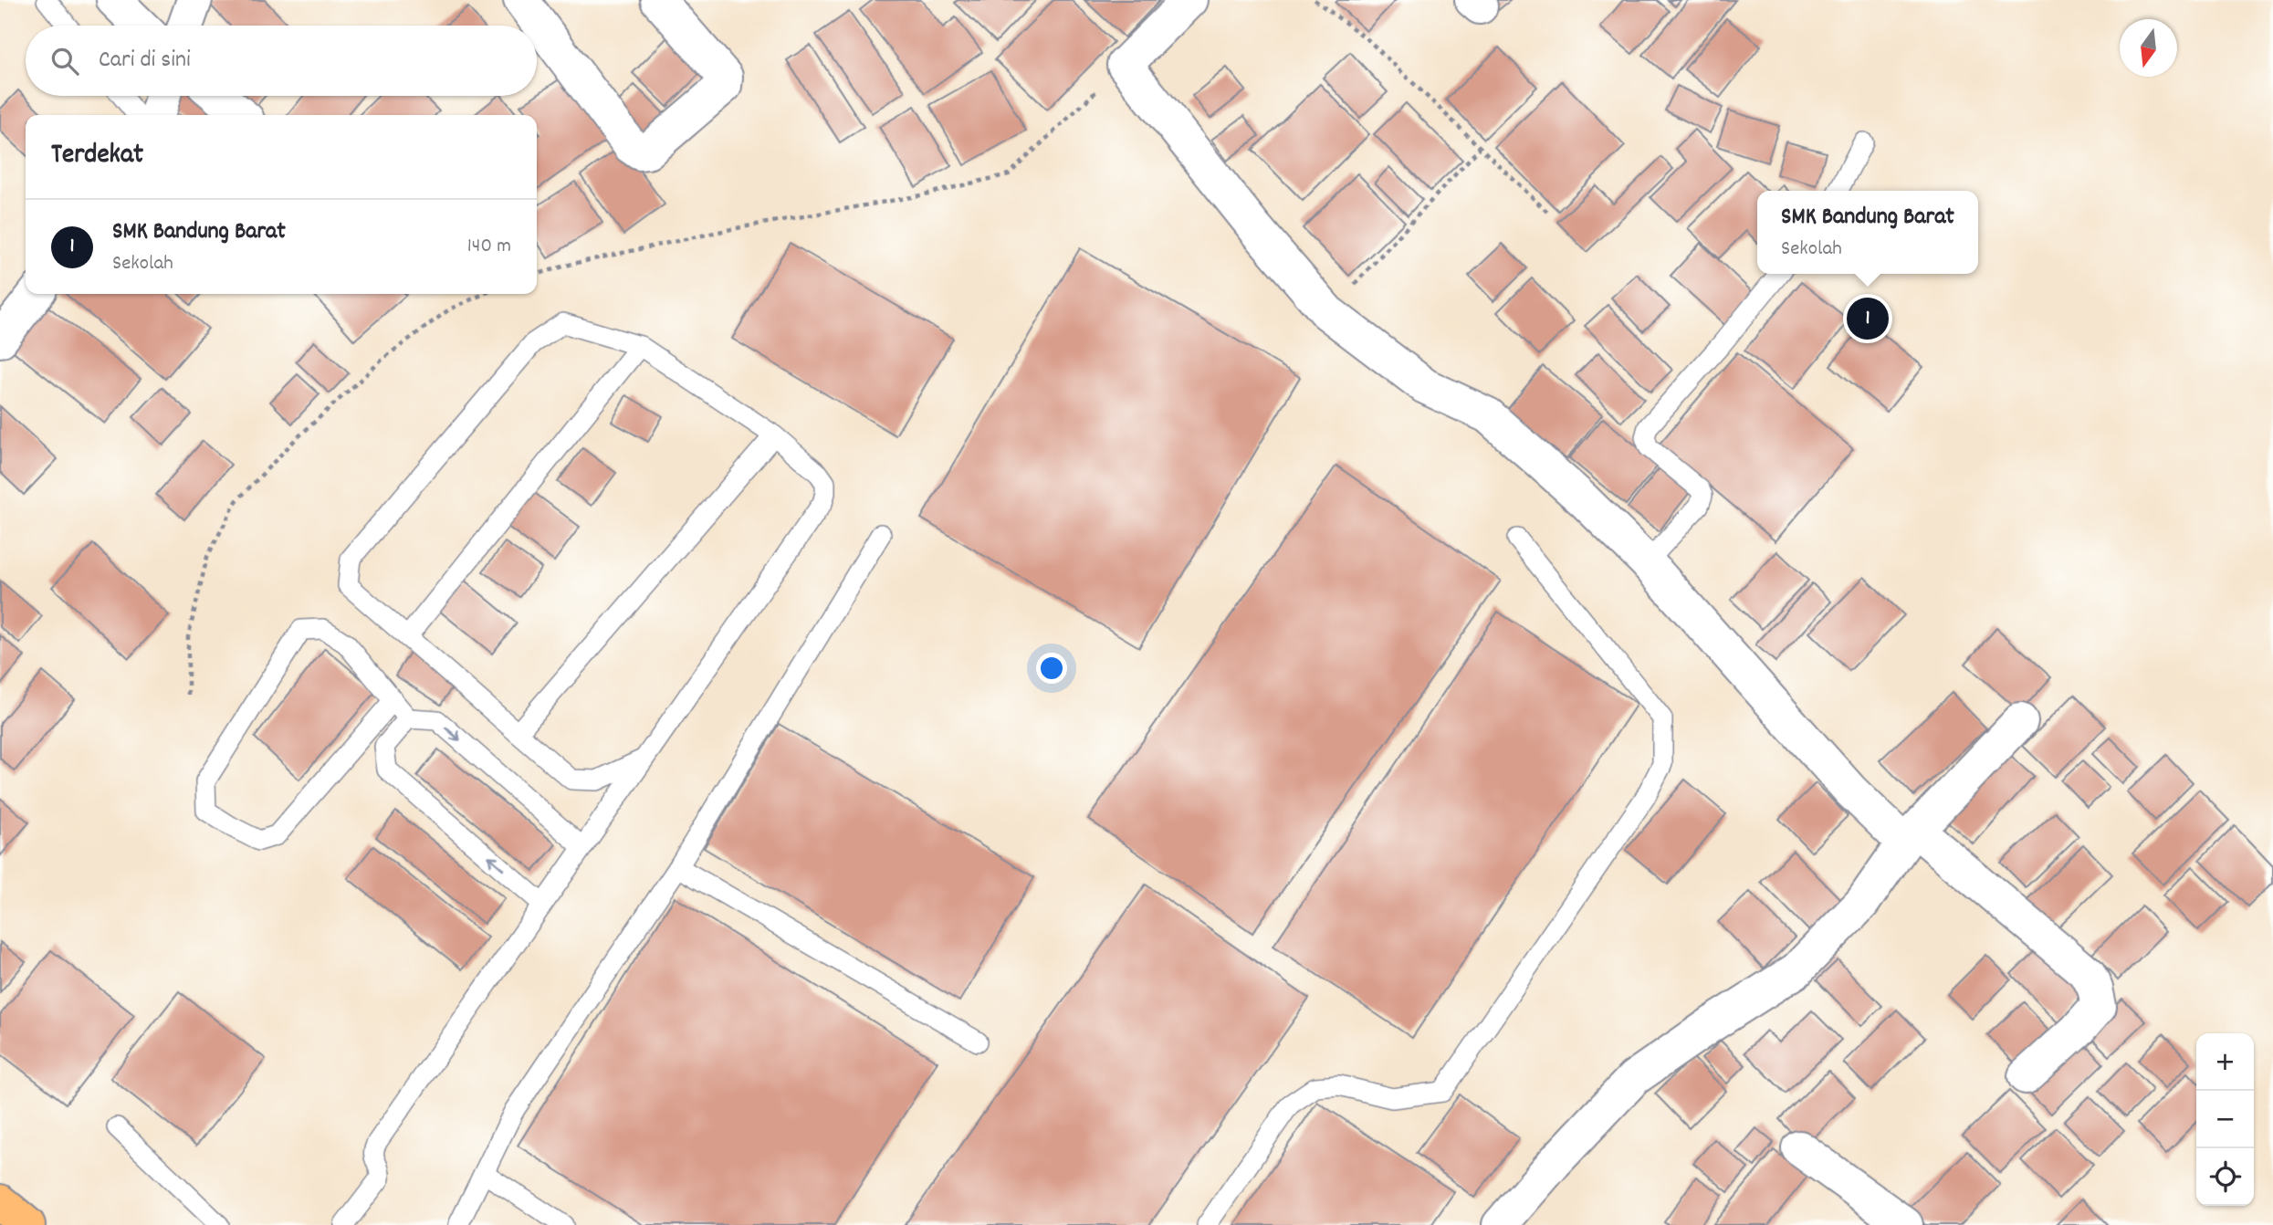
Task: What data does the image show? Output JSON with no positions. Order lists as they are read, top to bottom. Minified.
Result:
{"north":"bottom","page":{"search":"Cari di sini","heading":"Terdekat","popup":["SMK Bandung Barat","Sekolah"],"list":[{"mark":"1","name":"SMK Bandung Barat","note":"Sekolah","value":"140 m"}],"pins":"1","map_buttons":["+","−"]}}
